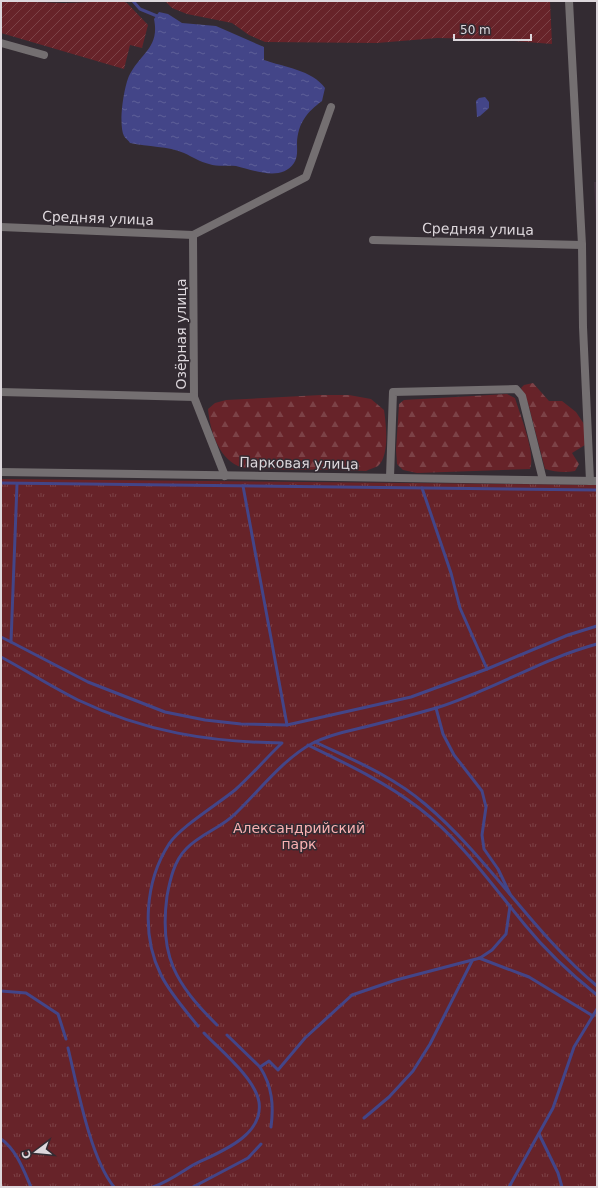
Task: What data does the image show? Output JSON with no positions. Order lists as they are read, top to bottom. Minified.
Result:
{"streets":{"street":["Средняя улица","Озёрная улица","Парковая улица"]},"crossings":[["Средняя улица","Озёрная улица"],["Озёрная улица","Парковая улица"]],"parks":["Александрийский парк"],"scale_bar":"50 m","north":"left"}
